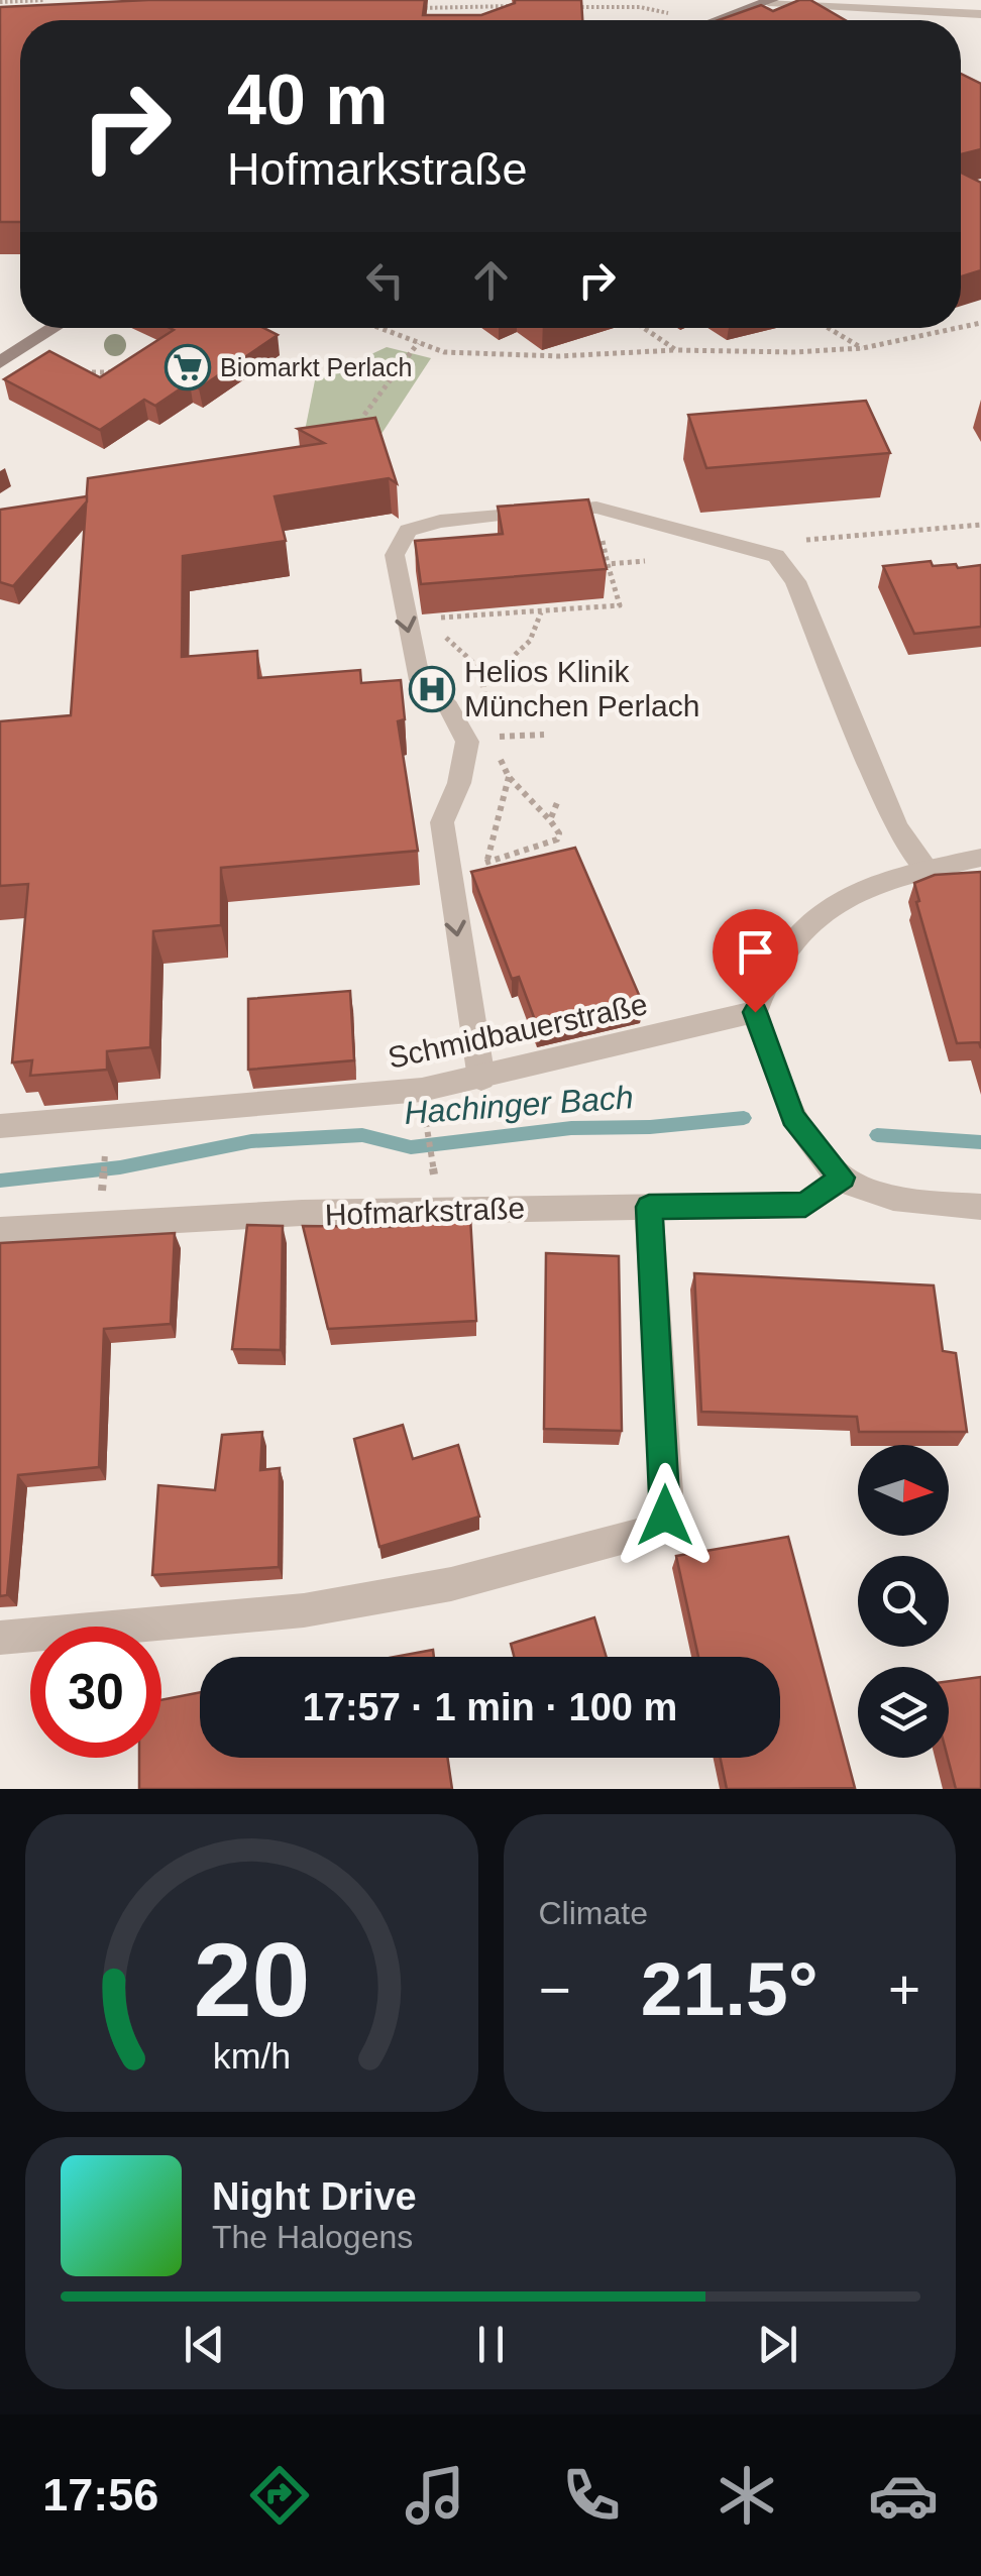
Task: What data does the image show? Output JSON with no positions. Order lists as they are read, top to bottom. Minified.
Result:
{"streets":{"street":["Schmidbauerstraße","Hofmarkstraße"]},"water":["Hachinger Bach"],"places":{"supermarket":["Biomarkt Perlach"],"hospital":["Helios Klinik München Perlach"]},"north":"right","page":{"turn":["40 m","Hofmarkstraße"],"limit":"30","trip":"17:57 · 1 min · 100 m","tile":"Climate","heat":["−","21.5°","+"],"song":["Night Drive","The Halogens"],"tabs":"17:56","gauge":["20","km/h"]}}
